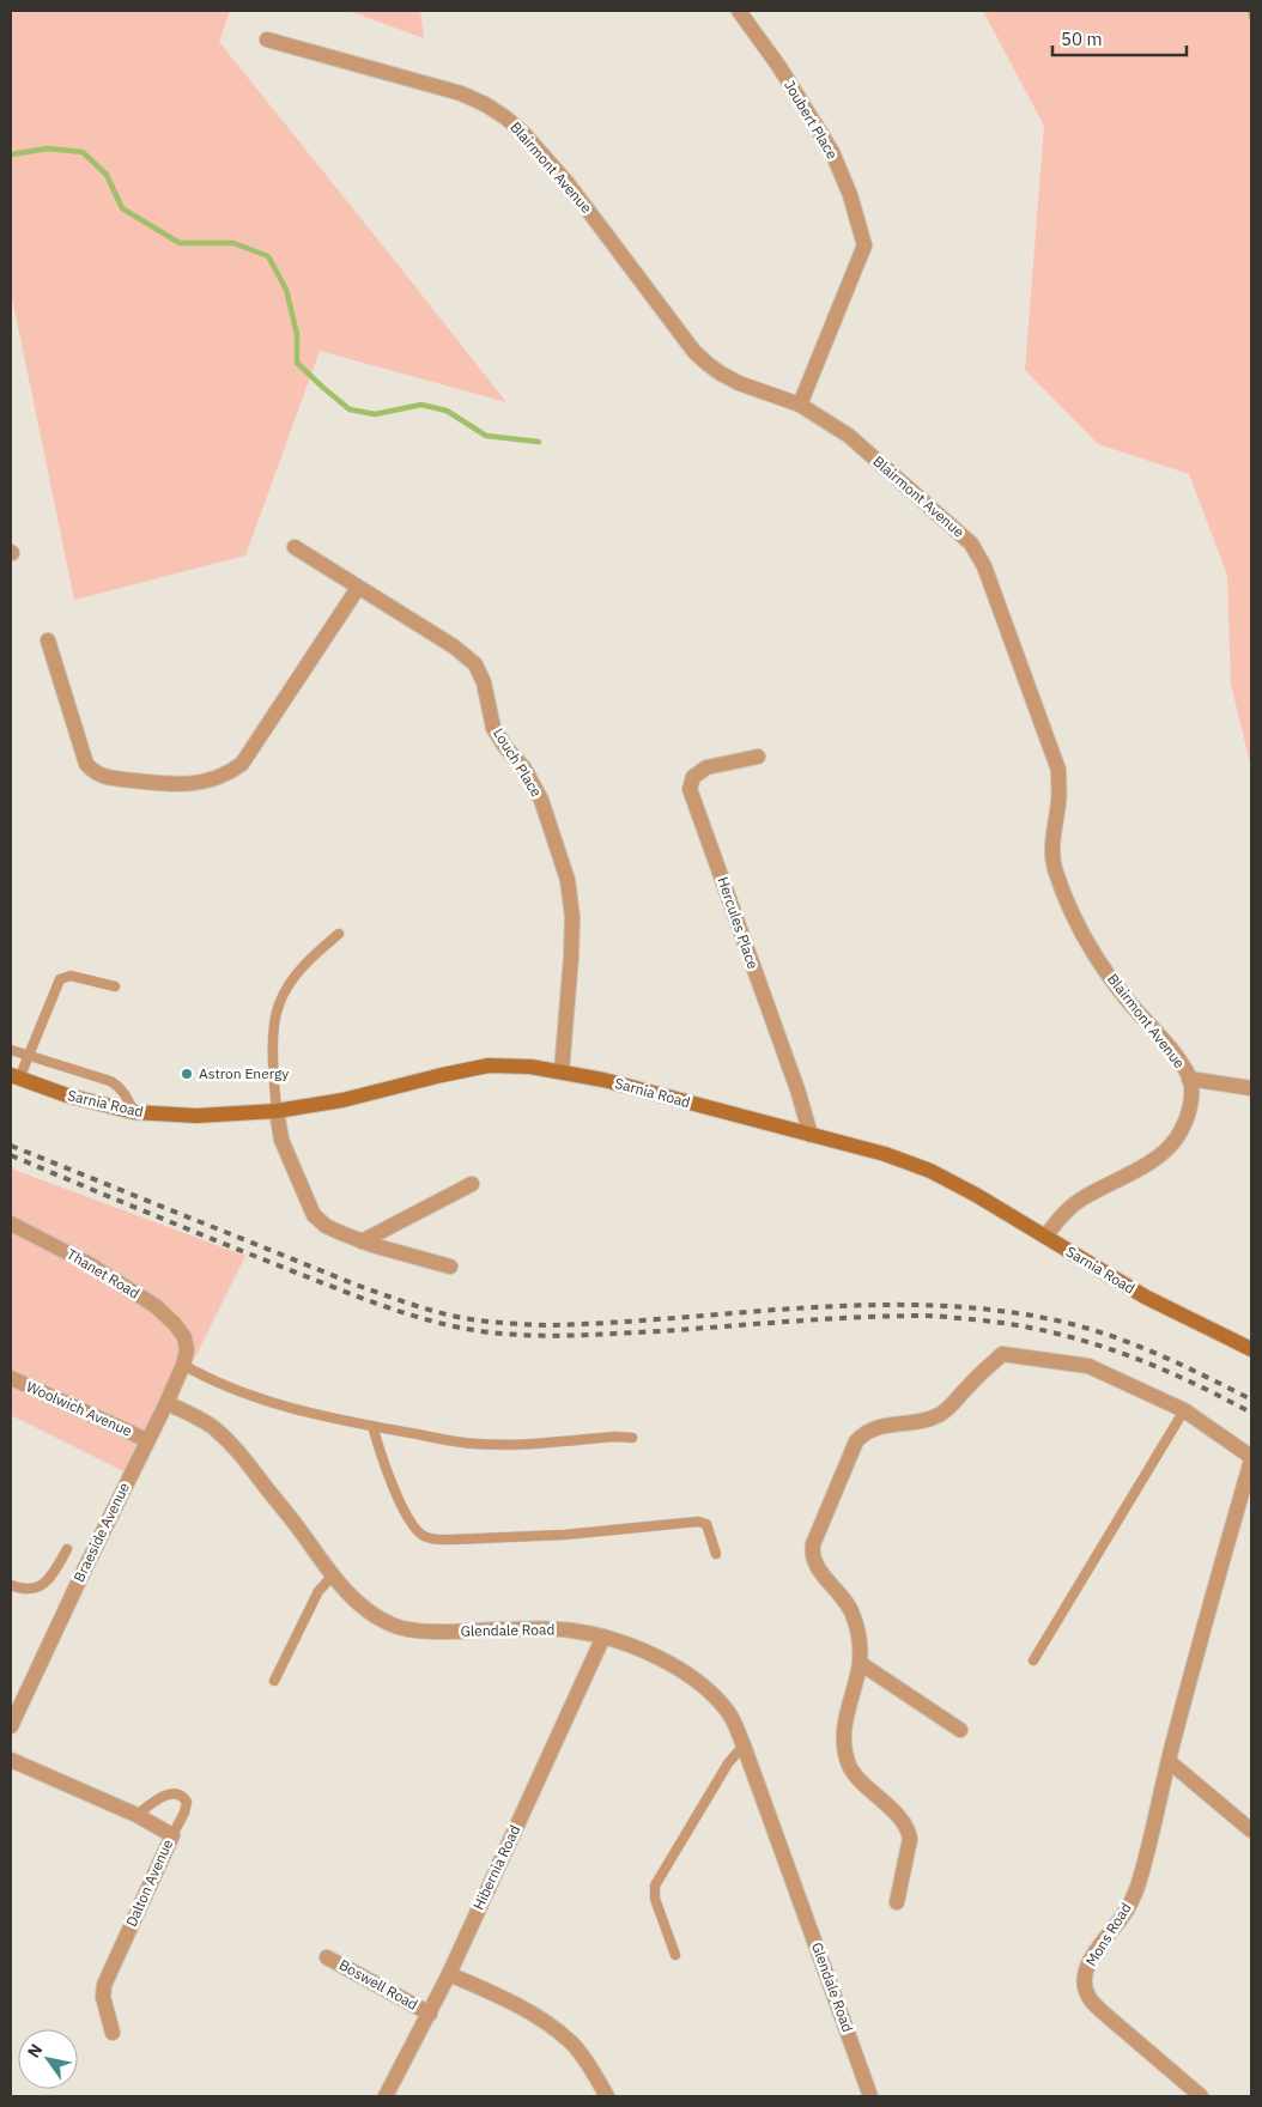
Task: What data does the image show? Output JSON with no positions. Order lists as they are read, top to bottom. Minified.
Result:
{"streets":{"main road":["Sarnia Road"],"street":["Joubert Place","Blairmont Avenue","Louch Place","Hercules Place","Thanet Road","Woolwich Avenue","Braeside Avenue","Glendale Road","Hibernia Road","Dalton Avenue","Mons Road","Boswell Road"]},"crossings":[["Joubert Place","Blairmont Avenue"],["Blairmont Avenue","Sarnia Road"],["Louch Place","Sarnia Road"],["Hercules Place","Sarnia Road"],["Thanet Road","Braeside Avenue"],["Woolwich Avenue","Braeside Avenue"],["Braeside Avenue","Glendale Road"],["Glendale Road","Hibernia Road"],["Hibernia Road","Boswell Road"]],"places":["Astron Energy"],"scale_bar":"50 m","north":"top left"}
